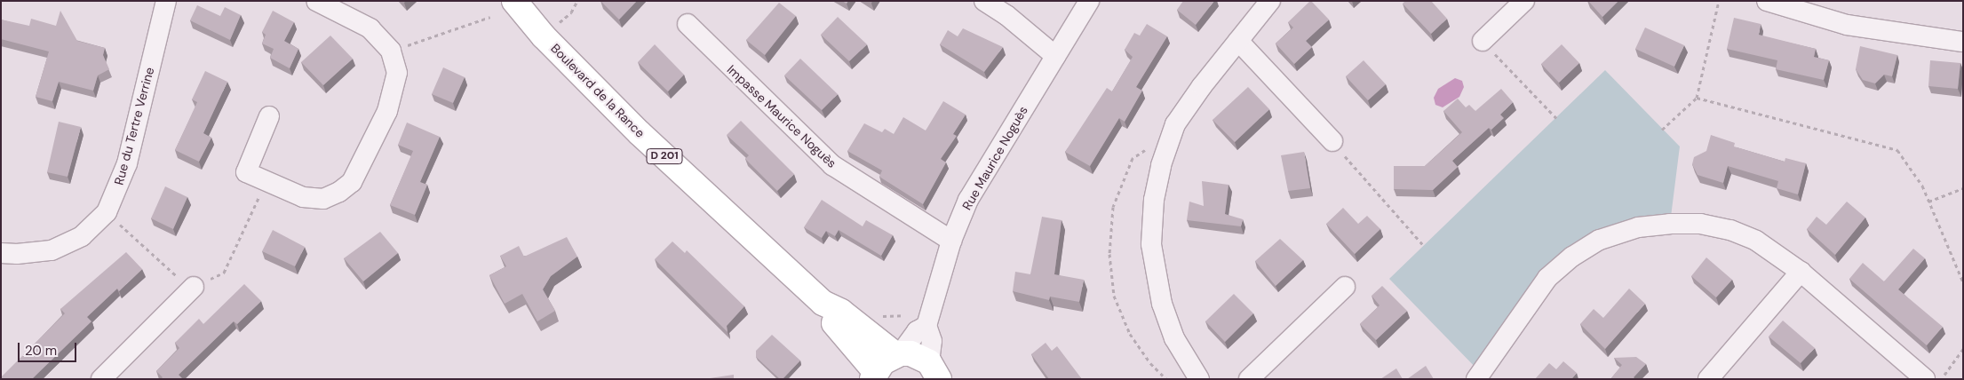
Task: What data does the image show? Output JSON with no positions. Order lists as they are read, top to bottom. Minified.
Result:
{"streets":{"main road":["Boulevard de la Rance","D 201"],"street":["Impasse Maurice Noguès","Rue du Tertre Verrine","Rue Maurice Noguès"]},"crossings":[["Impasse Maurice Noguès","Rue Maurice Noguès"]],"scale_bar":"20 m"}
